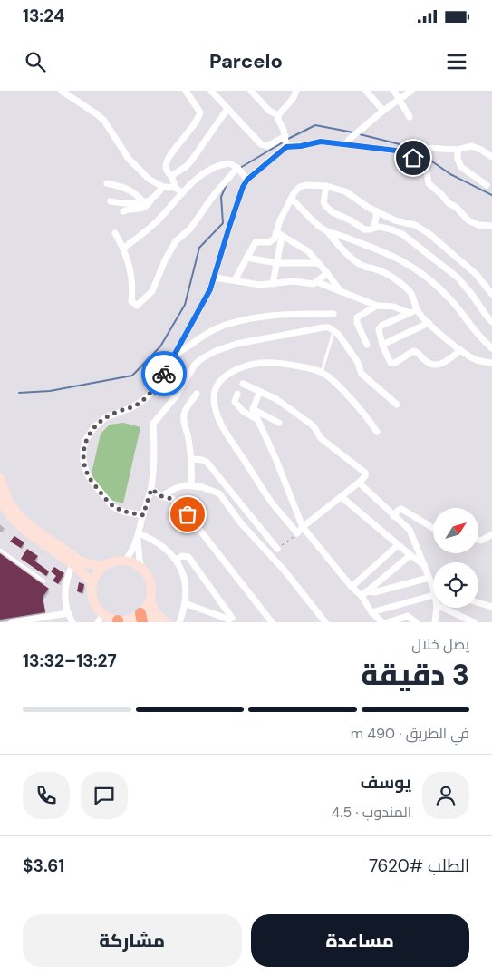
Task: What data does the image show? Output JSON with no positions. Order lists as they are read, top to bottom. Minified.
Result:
{"north":"top right","page":{"status":"13:24","header":"Parcelo","heading":["3 دقيقة","يصل خلال","13:27–13:32"],"panel":["يوسف","المندوب · 4.5","الطلب #7620","$3.61"],"bar":"في الطريق · 490 m","buttons":["مساعدة","مشاركة"]}}
